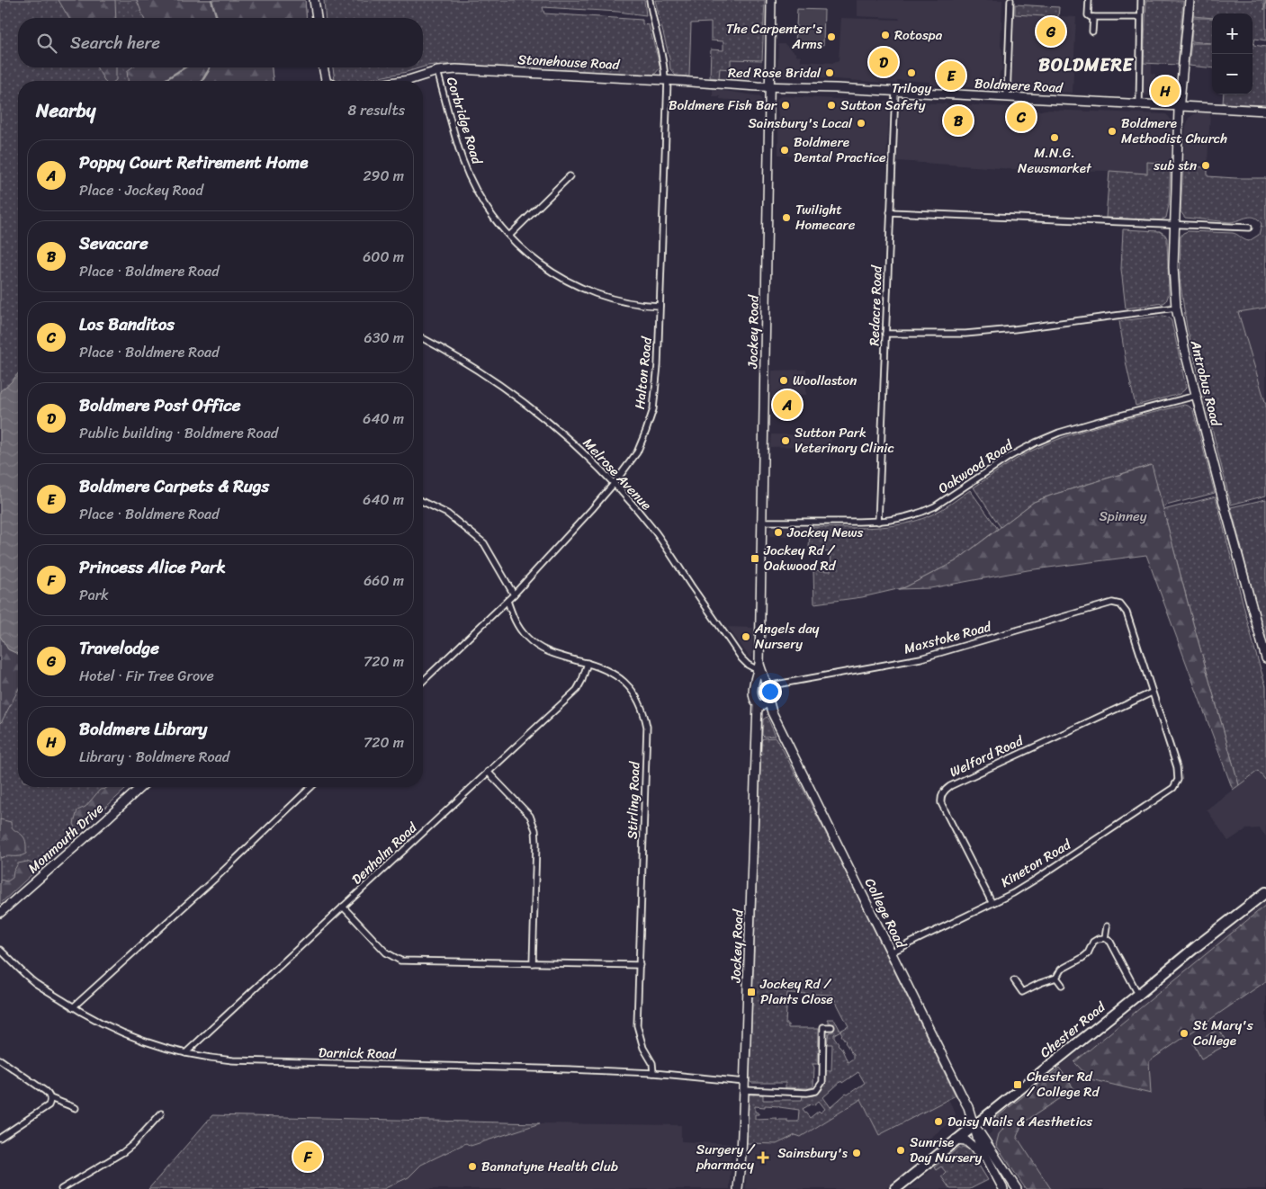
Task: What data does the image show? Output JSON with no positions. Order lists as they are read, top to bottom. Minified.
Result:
{"streets":{"highway":["Chester Road"],"main road":["Stonehouse Road","Boldmere Road","Jockey Road","Antrobus Road","Monmouth Drive","College Road"],"street":["Corbridge Road","Redacre Road","Halton Road","Oakwood Road","Melrose Avenue","Maxstoke Road","Welford Road","Stirling Road","Denholm Road","Kineton Road","Darnick Road"]},"crossings":[["Stonehouse Road","Boldmere Road"],["Stonehouse Road","Corbridge Road"],["Stonehouse Road","Jockey Road"],["Stonehouse Road","Halton Road"],["Boldmere Road","Redacre Road"],["Boldmere Road","Jockey Road"],["Boldmere Road","Antrobus Road"],["Corbridge Road","Halton Road"],["Redacre Road","Oakwood Road"],["Jockey Road","Oakwood Road"],["Jockey Road","Melrose Avenue"],["Jockey Road","Maxstoke Road"],["Jockey Road","College Road"],["Jockey Road","Darnick Road"],["Halton Road","Melrose Avenue"],["Halton Road","Stirling Road"],["Antrobus Road","Oakwood Road"],["Maxstoke Road","Welford Road"],["Maxstoke Road","Kineton Road"],["Welford Road","Kineton Road"],["Stirling Road","Denholm Road"],["Stirling Road","Darnick Road"],["Denholm Road","Darnick Road"],["Kineton Road","College Road"],["College Road","Chester Road"]],"districts":["BOLDMERE"],"parks":["Spinney"],"places":{"other":["Rotospa","The Carpenter's Arms","Red Rose Bridal","Trilogy","Boldmere Fish Bar","Sutton Safety","Sainsbury's Local","Boldmere Methodist Church","M.N.G. Newsmarket","Boldmere Dental Practice","sub stn","Twilight Homecare","Woollaston","Sutton Park Veterinary Clinic","Jockey News","Angels day Nursery","St Mary's College","Daisy Nails & Aesthetics","Sunrise Day Nursery","Sainsbury's","Bannatyne Health Club"],"transit":["Jockey Rd / Oakwood Rd","Jockey Rd / Plants Close","Chester Rd / College Rd"],"health":["Surgery / pharmacy"]},"page":{"map_buttons":["+","−"],"pins":["G","D","E","H","C","B","A","F"],"search":"Search here","heading":["Nearby","8 results"],"list":[{"mark":"A","name":"Poppy Court Retirement Home","note":"Place · Jockey Road","value":"290 m"},{"mark":"B","name":"Sevacare","note":"Place · Boldmere Road","value":"600 m"},{"mark":"C","name":"Los Banditos","note":"Place · Boldmere Road","value":"630 m"},{"mark":"D","name":"Boldmere Post Office","note":"Public building · Boldmere Road","value":"640 m"},{"mark":"E","name":"Boldmere Carpets & Rugs","note":"Place · Boldmere Road","value":"640 m"},{"mark":"F","name":"Princess Alice Park","note":"Park","value":"660 m"},{"mark":"G","name":"Travelodge","note":"Hotel · Fir Tree Grove","value":"720 m"},{"mark":"H","name":"Boldmere Library","note":"Library · Boldmere Road","value":"720 m"}]}}
